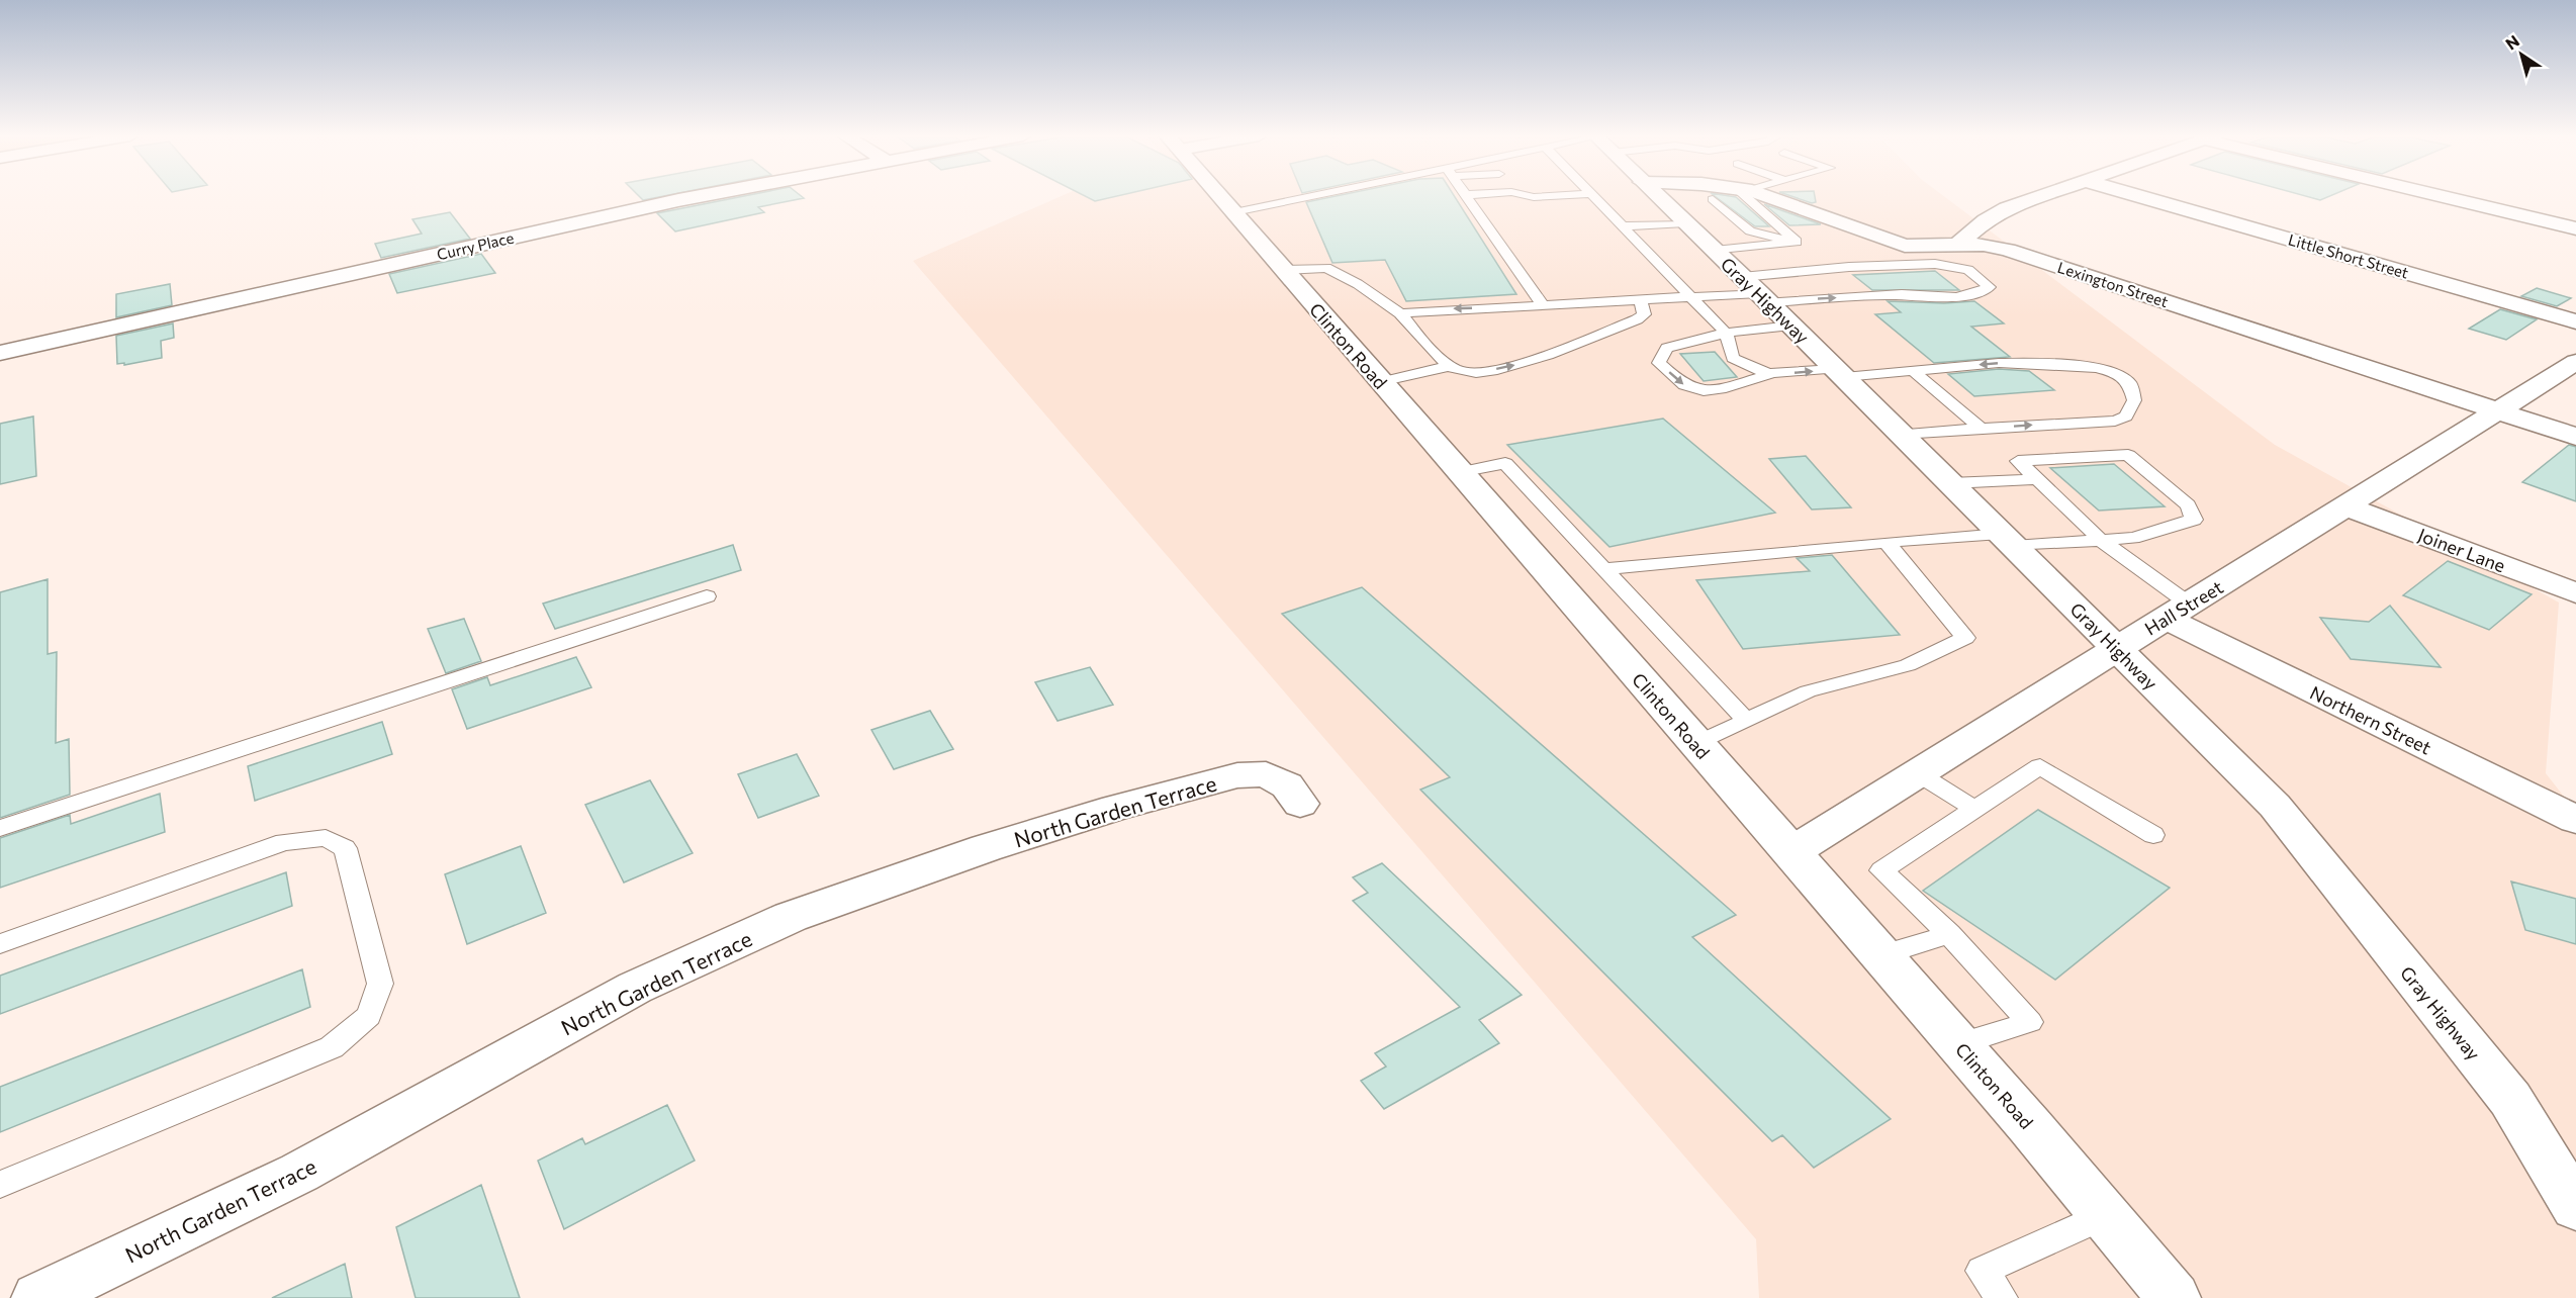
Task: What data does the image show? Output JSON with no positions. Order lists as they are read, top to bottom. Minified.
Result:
{"streets":{"main road":["Curry Place","Little Short Street","Lexington Street","Gray Highway","Clinton Road","Joiner Lane","Hall Street","Northern Street","North Garden Terrace"]},"crossings":[["Lexington Street","Hall Street"],["Gray Highway","Hall Street"],["Clinton Road","Hall Street"],["Joiner Lane","Hall Street"],["Hall Street","Northern Street"]],"north":"top left"}
